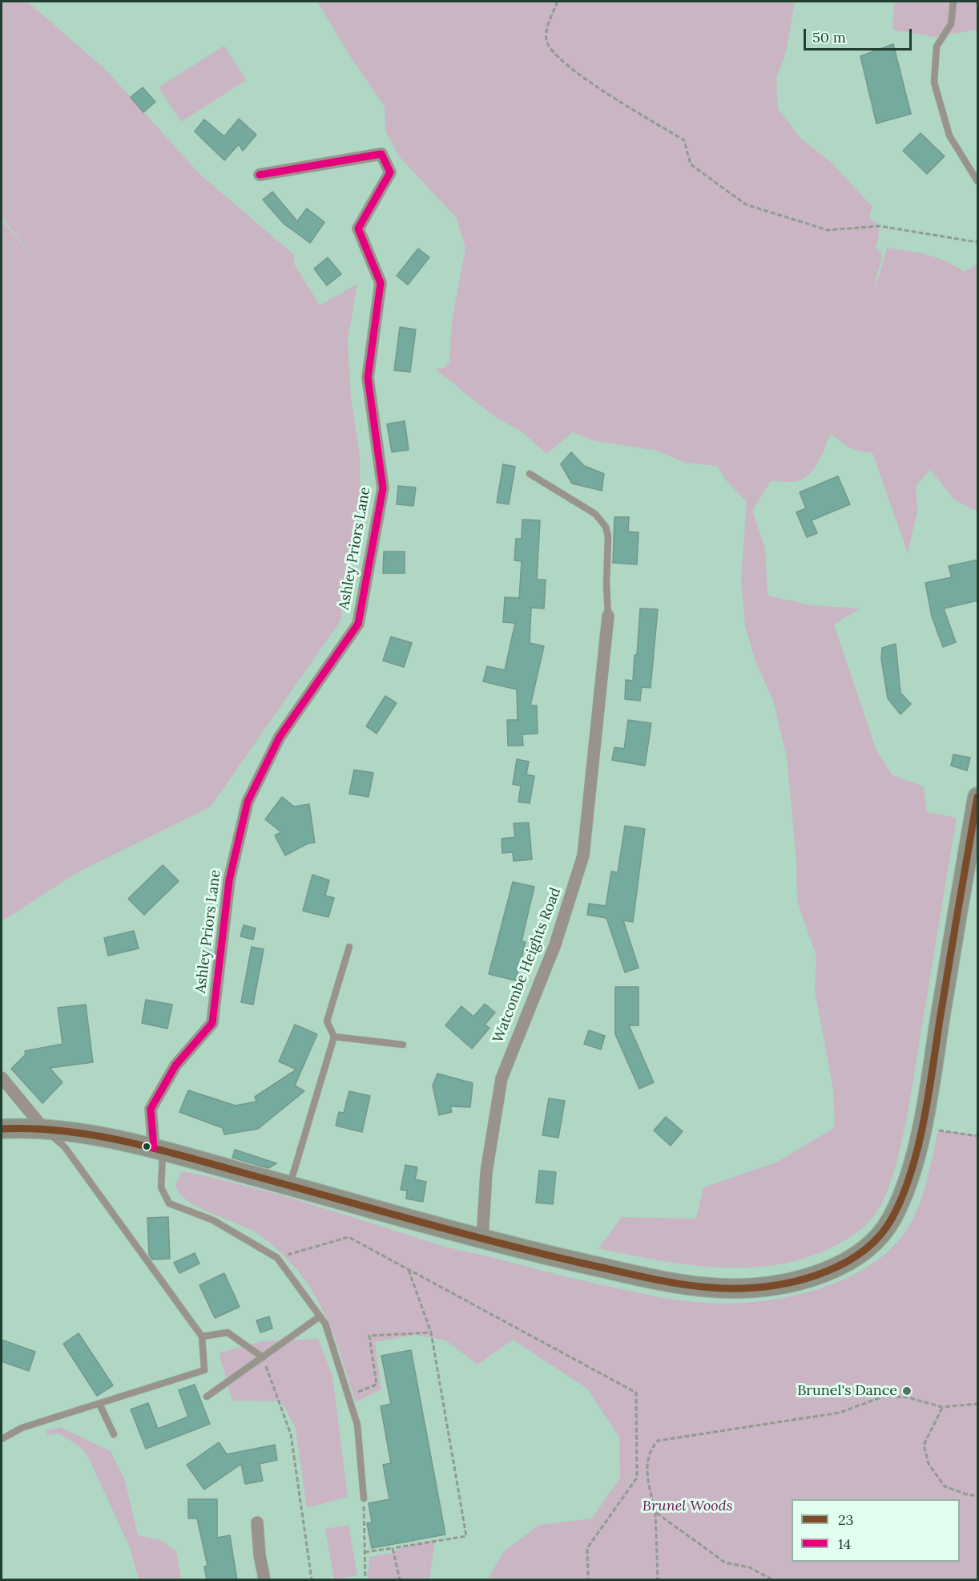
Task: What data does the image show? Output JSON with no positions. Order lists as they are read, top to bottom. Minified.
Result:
{"streets":{"street":["Ashley Priors Lane","Watcombe Heights Road"]},"parks":["Brunel Woods"],"places":["Brunel's Dance"],"lines":["transit line 14","transit line 23"],"legend":["23","14"],"scale_bar":"50 m"}
